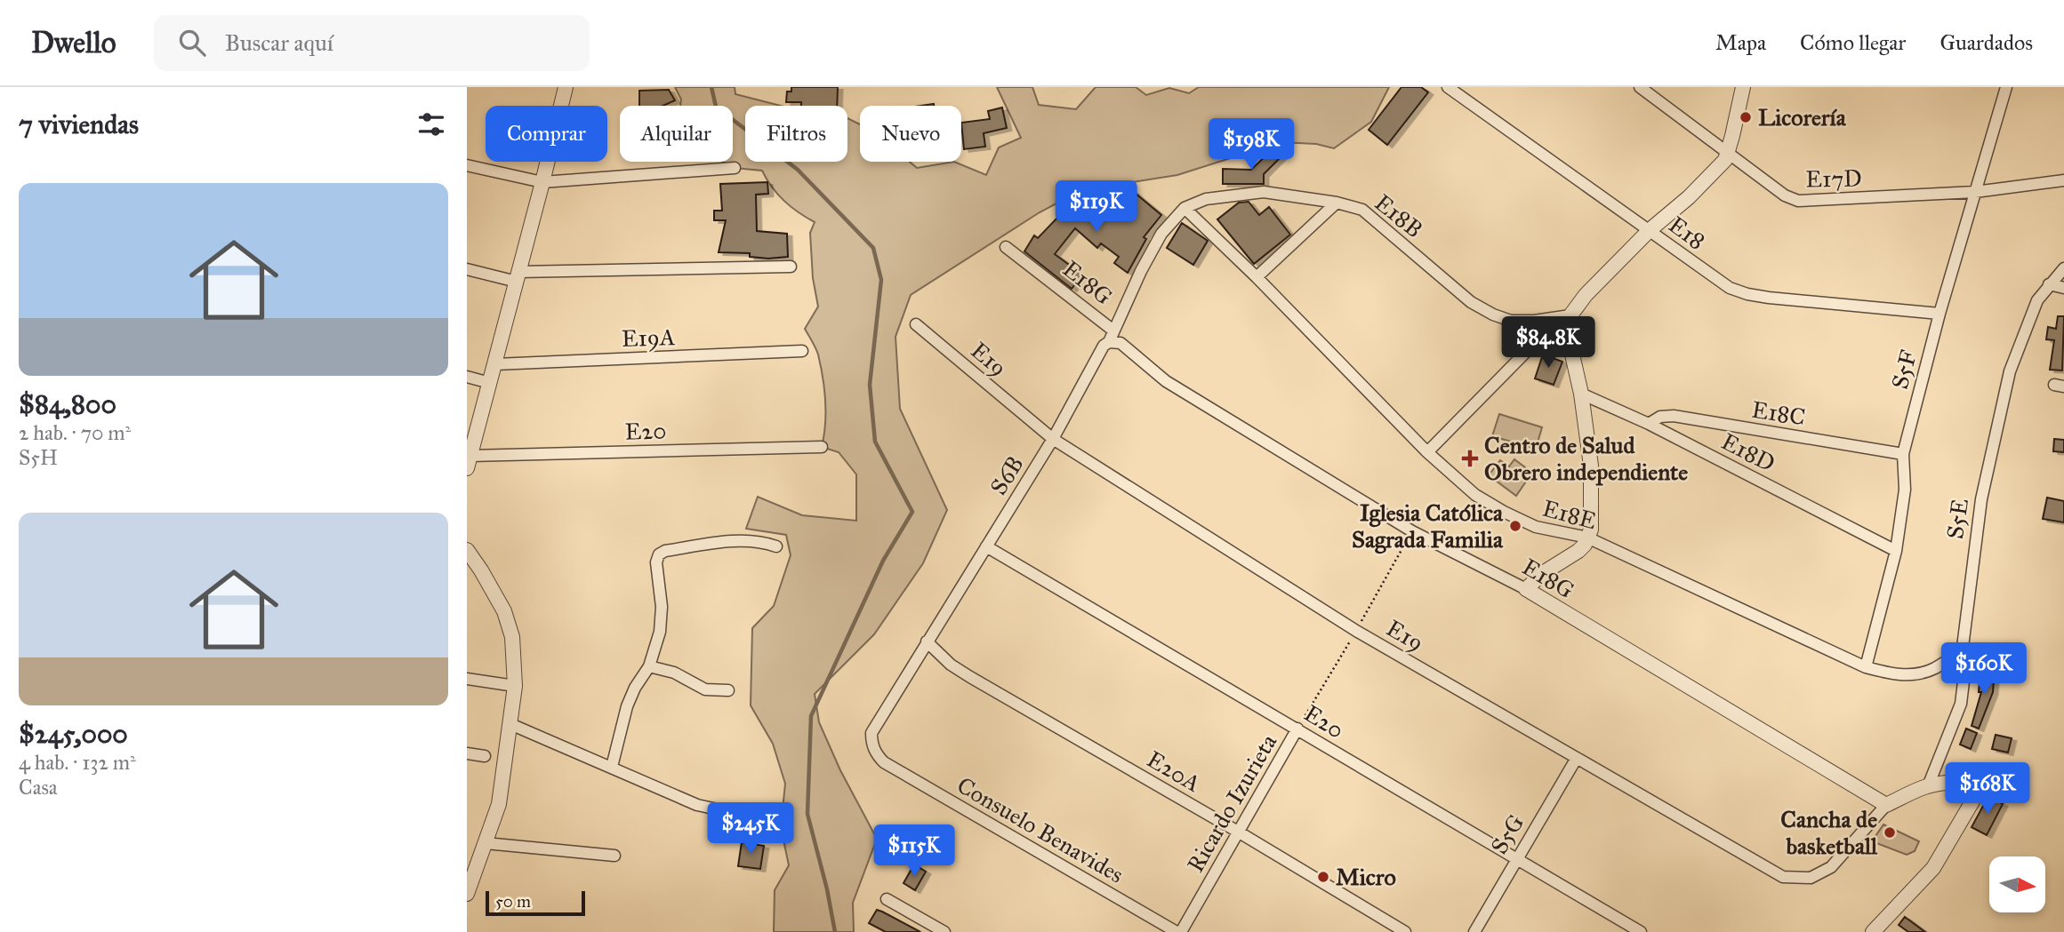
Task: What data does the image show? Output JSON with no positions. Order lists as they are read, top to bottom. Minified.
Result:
{"streets":{"street":["E17D","E18B","E18","E18G","E19A","E19","S5F","E18C","E20","E18D","S6B","E18E","S5E","E20A","Ricardo Izurieta","Consuelo Benavides","S5G"]},"crossings":[["E17D","S5F"],["E18B","S6B"],["E18B","E18E"],["E18","S5F"],["E18G","E19"],["E18G","S6B"],["E18G","Ricardo Izurieta"],["E19","S6B"],["E19","Ricardo Izurieta"],["E19","S5G"],["S5F","E18C"],["S5F","E18D"],["S5F","E18E"],["E18C","E18D"],["E20","S6B"],["E20","Ricardo Izurieta"],["E20","S5G"],["S6B","E18E"],["S6B","E20A"],["S6B","Consuelo Benavides"],["E18E","S5E"],["E20A","Ricardo Izurieta"],["Ricardo Izurieta","Consuelo Benavides"]],"places":{"other":["Licorería","Iglesia Católica Sagrada Familia","Cancha de basketball","Micro"],"health":["Centro de Salud Obrero independiente"]},"scale_bar":"50 m","north":"right","page":{"header":"Dwello","search":"Buscar aquí","nav":["Mapa","Cómo llegar","Guardados"],"heading":"7 viviendas","chip":["Comprar","Alquilar","Filtros","Nuevo"],"price":["$198K","$119K","$84.8K","$160K","$168K","$245K","$115K"],"list":[{"name":"$84,800","note":"2 hab. · 70 m² · S5H"},{"name":"$245,000","note":"4 hab. · 132 m² · Casa"}],"scale":"50 m"}}
